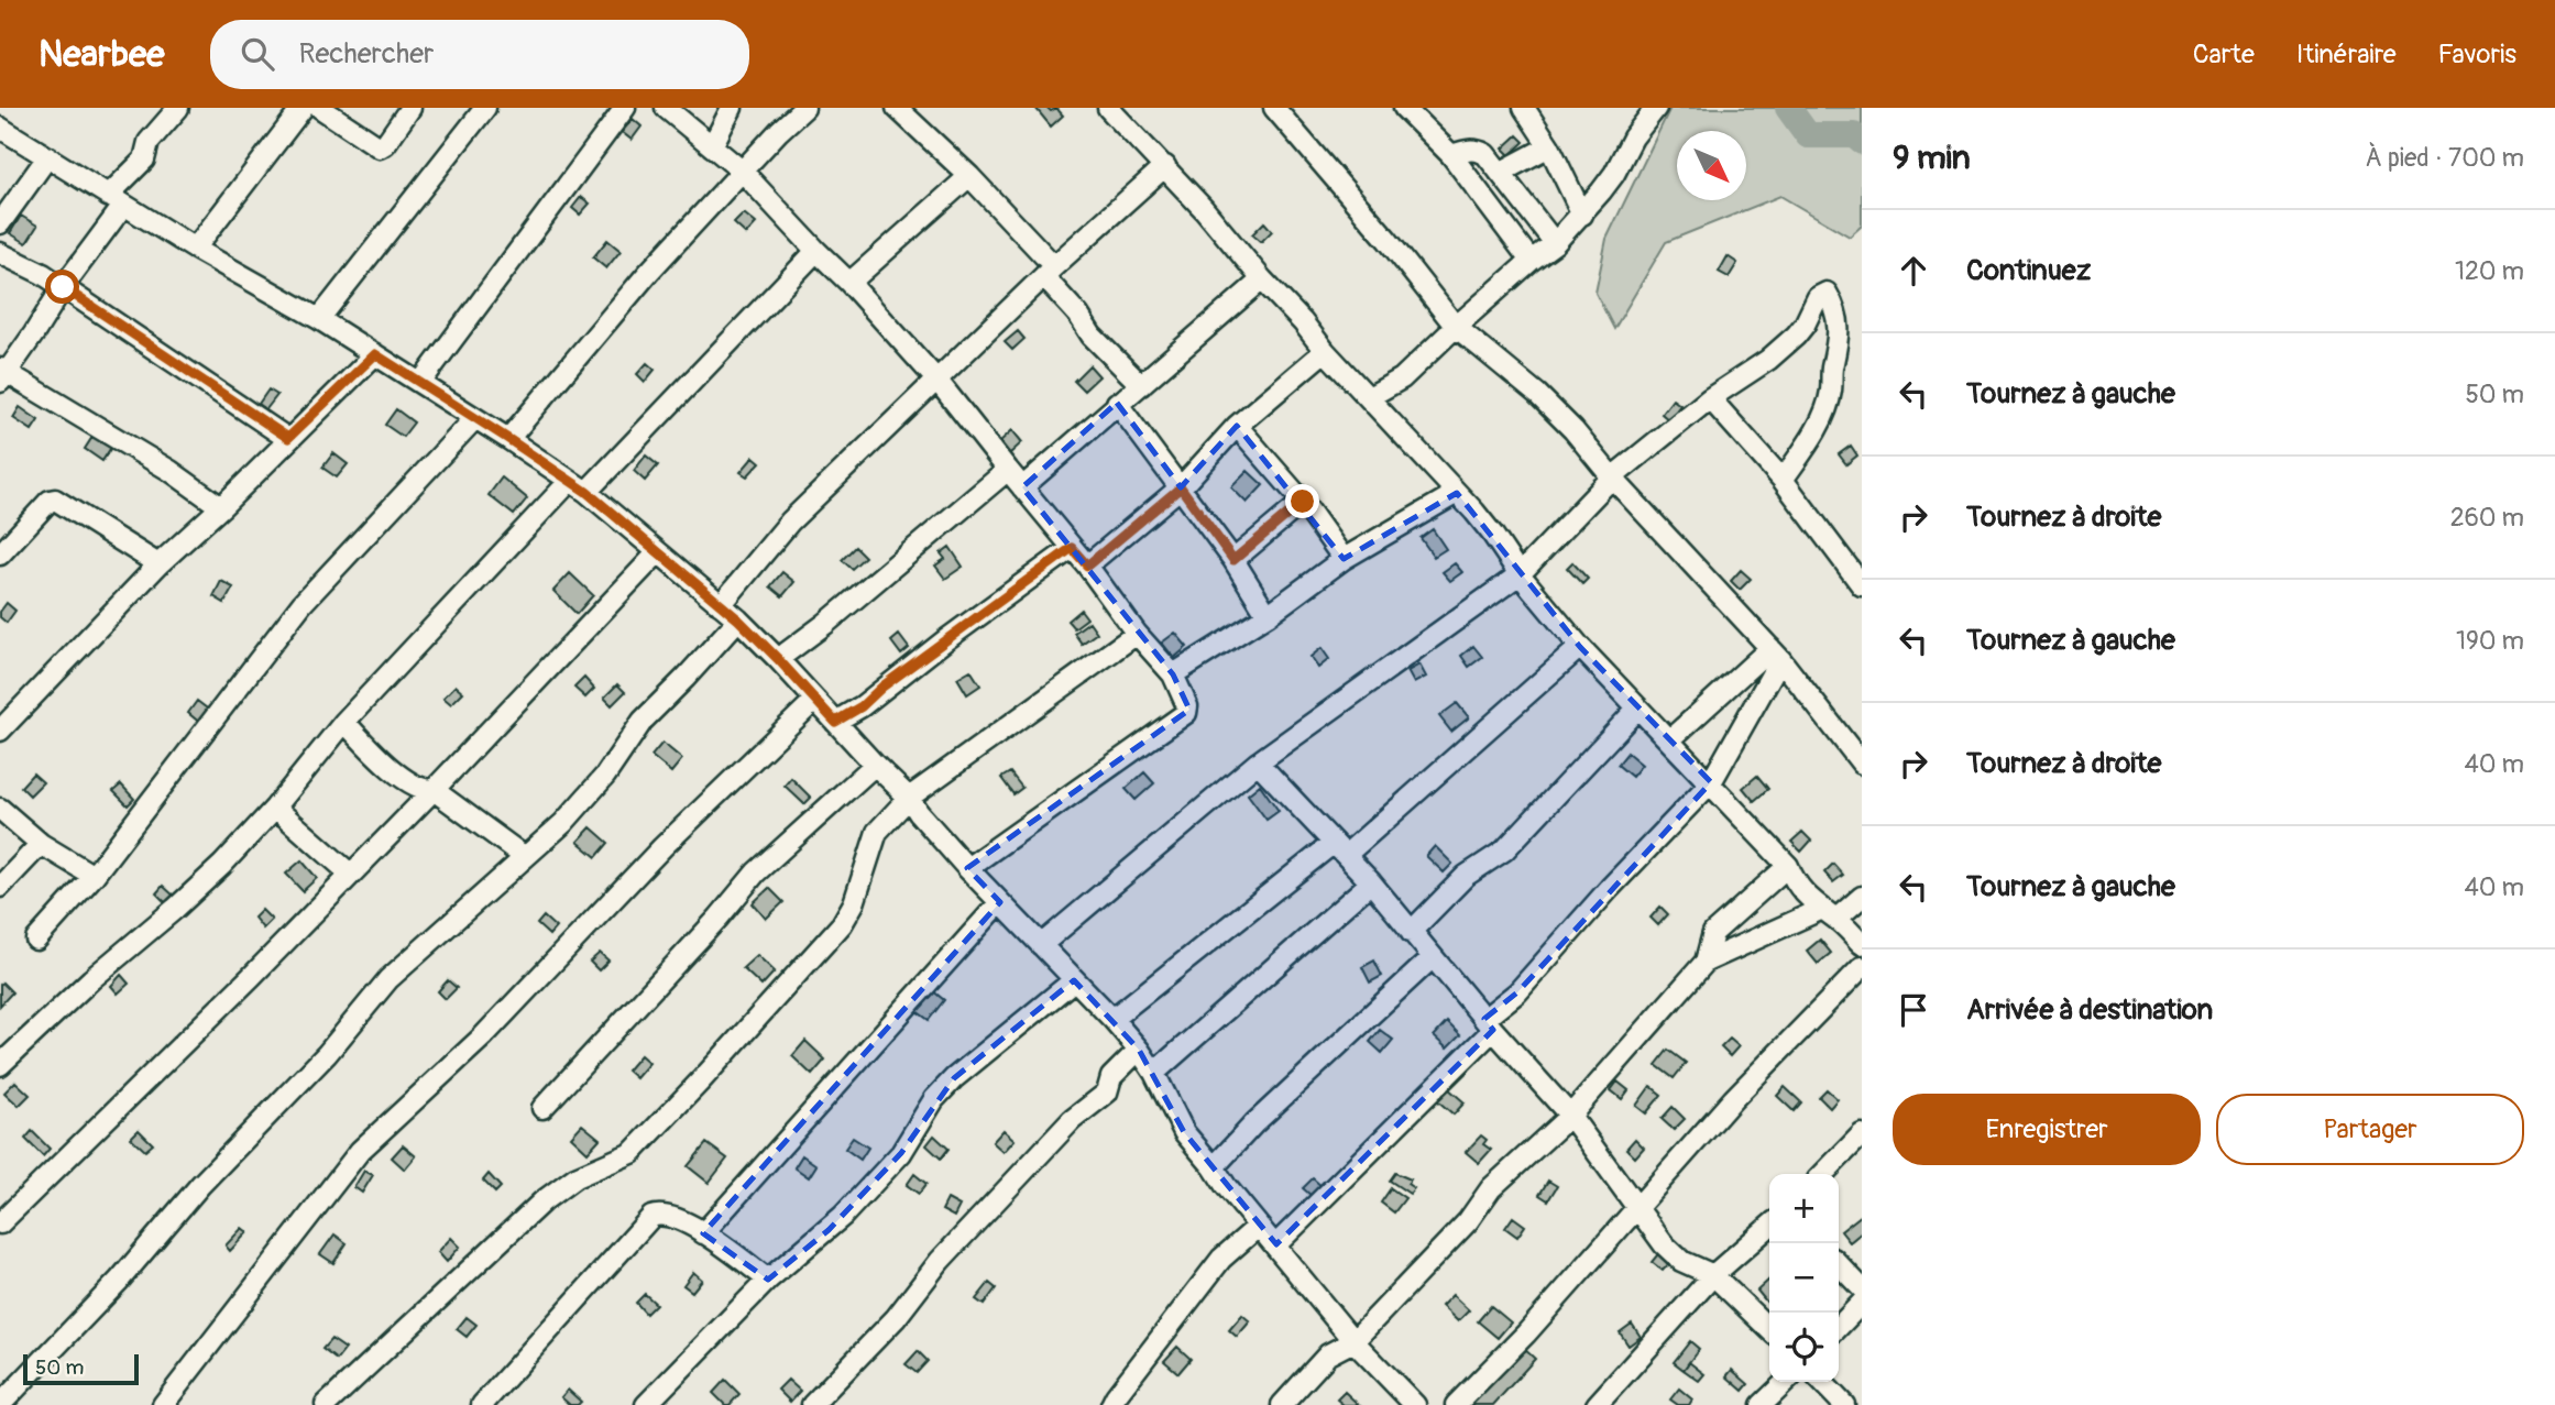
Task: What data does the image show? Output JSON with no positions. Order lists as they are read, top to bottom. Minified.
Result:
{"scale_bar":"50 m","north":"bottom right","page":{"header":"Nearbee","search":"Rechercher","nav":["Carte","Itinéraire","Favoris"],"heading":["9 min","À pied · 700 m"],"list":[["Continuez","120 m"],["Tournez à gauche","50 m"],["Tournez à droite","260 m"],["Tournez à gauche","190 m"],["Tournez à droite","40 m"],["Tournez à gauche","40 m"],"Arrivée à destination"],"buttons":["Enregistrer","Partager"],"map_buttons":["+","−"],"scale":"50 m"}}
